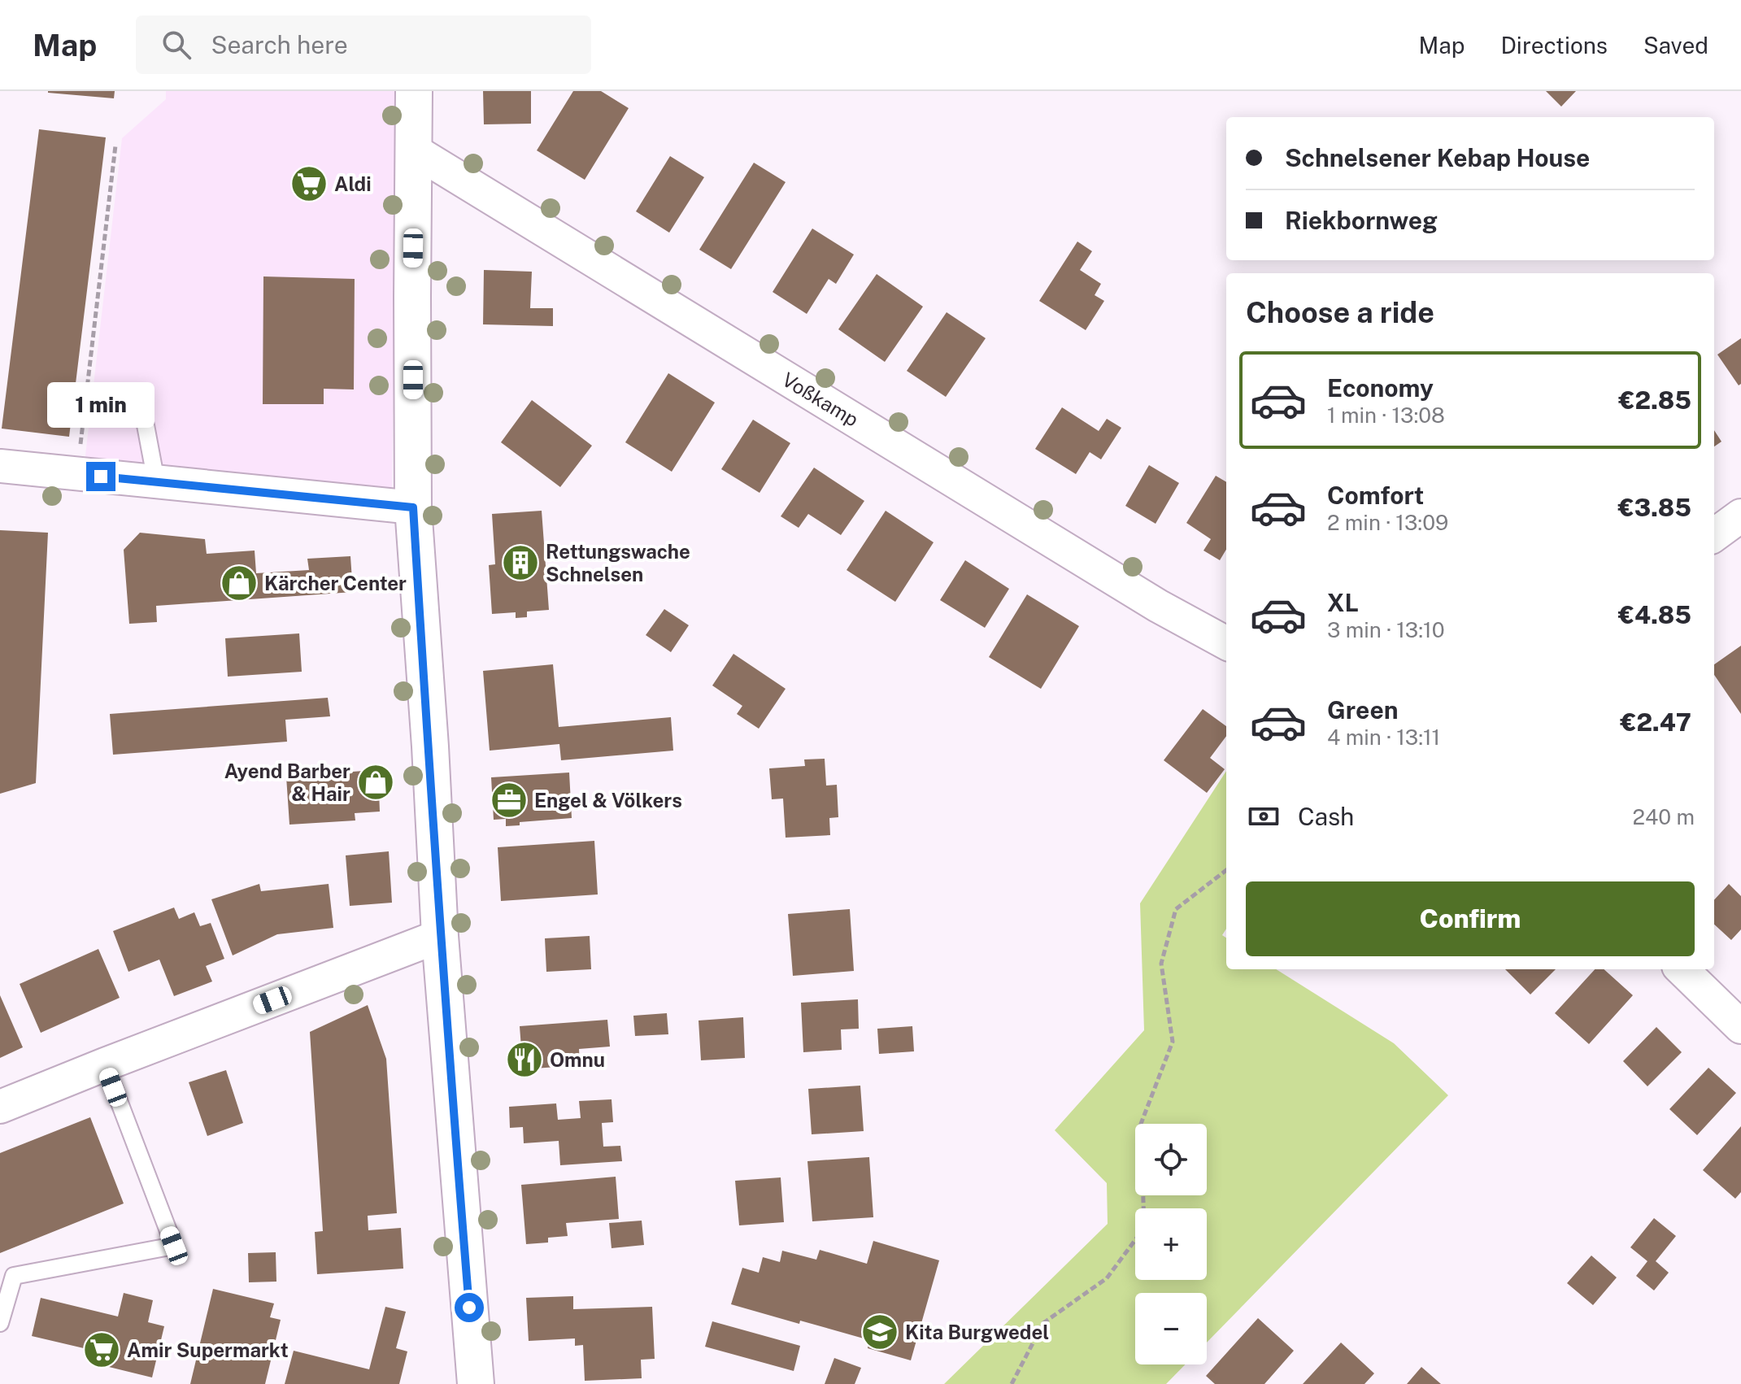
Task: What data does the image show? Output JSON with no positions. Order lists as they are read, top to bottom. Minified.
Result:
{"streets":{"street":["Voßkamp"]},"places":{"supermarket":["Aldi","Amir Supermarkt"],"building":["Rettungswache Schnelsen"],"shop":["Kärcher Center","Ayend Barber & Hair"],"office":["Engel & Völkers"],"restaurant":["Omnu"],"school or university":["Kita Burgwedel"]},"page":{"header":"Map","search":"Search here","nav":["Map","Directions","Saved"],"banner":["Schnelsener Kebap House","Riekbornweg"],"heading":"Choose a ride","list":[{"name":"Economy","note":"1 min · 13:08","value":"€2.85"},{"name":"Comfort","note":"2 min · 13:09","value":"€3.85"},{"name":"XL","note":"3 min · 13:10","value":"€4.85"},{"name":"Green","note":"4 min · 13:11","value":"€2.47"}],"bubble":"1 min","pay":["Cash","240 m"],"buttons":"Confirm","map_buttons":["+","−"]}}
